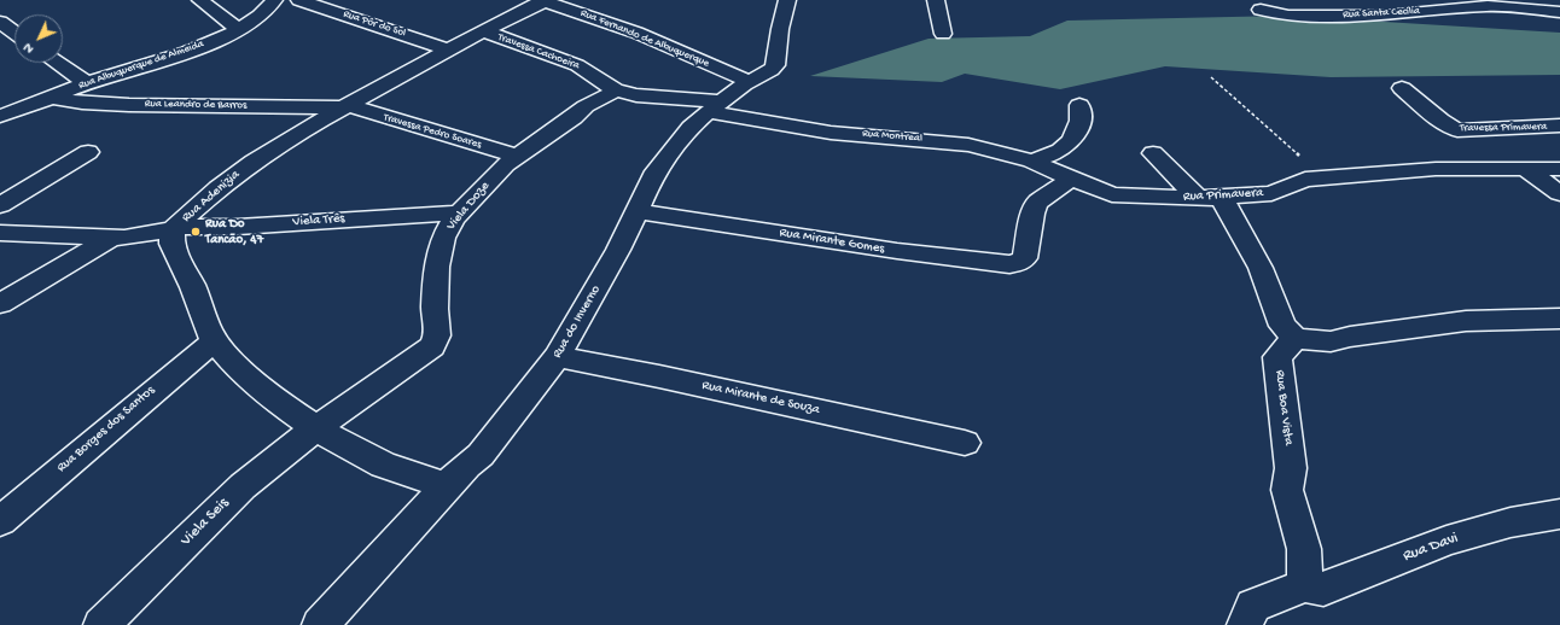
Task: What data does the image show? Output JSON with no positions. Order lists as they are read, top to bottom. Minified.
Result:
{"streets":{"street":["Rua Santa Cecília","Rua Pôr do Sol","Rua Fernando de Albuquerque","Travessa Cachoeira","Rua Albuquerque de Almeida","Rua Leandro de Barros","Travessa Primavera","Travessa Pedro Soares","Rua Montreal","Rua Primavera","Rua Adenizia","Viela Doze","Viela Três","Rua Mirante Gomes","Rua do Inverno","Rua Mirante de Souza","Rua Boa Vista","Rua Borges dos Santos","Viela Seis","Rua Davi"]},"crossings":[["Rua Pôr do Sol","Rua Adenizia"],["Rua Fernando de Albuquerque","Rua Adenizia"],["Rua Fernando de Albuquerque","Rua do Inverno"],["Travessa Cachoeira","Rua Adenizia"],["Travessa Cachoeira","Viela Doze"],["Rua Albuquerque de Almeida","Rua Leandro de Barros"],["Rua Leandro de Barros","Travessa Pedro Soares"],["Rua Leandro de Barros","Rua Adenizia"],["Travessa Pedro Soares","Rua Adenizia"],["Travessa Pedro Soares","Viela Doze"],["Rua Montreal","Rua Primavera"],["Rua Montreal","Rua Mirante Gomes"],["Rua Montreal","Rua do Inverno"],["Rua Primavera","Rua Mirante Gomes"],["Rua Adenizia","Viela Doze"],["Rua Adenizia","Viela Três"],["Rua Adenizia","Rua do Inverno"],["Rua Adenizia","Rua Borges dos Santos"],["Rua Adenizia","Viela Seis"],["Viela Doze","Viela Três"],["Viela Doze","Viela Seis"],["Rua Mirante Gomes","Rua do Inverno"],["Rua do Inverno","Rua Mirante de Souza"],["Rua Boa Vista","Rua Davi"]],"places":["Rua Do Tancão, 47"],"north":"bottom left"}
